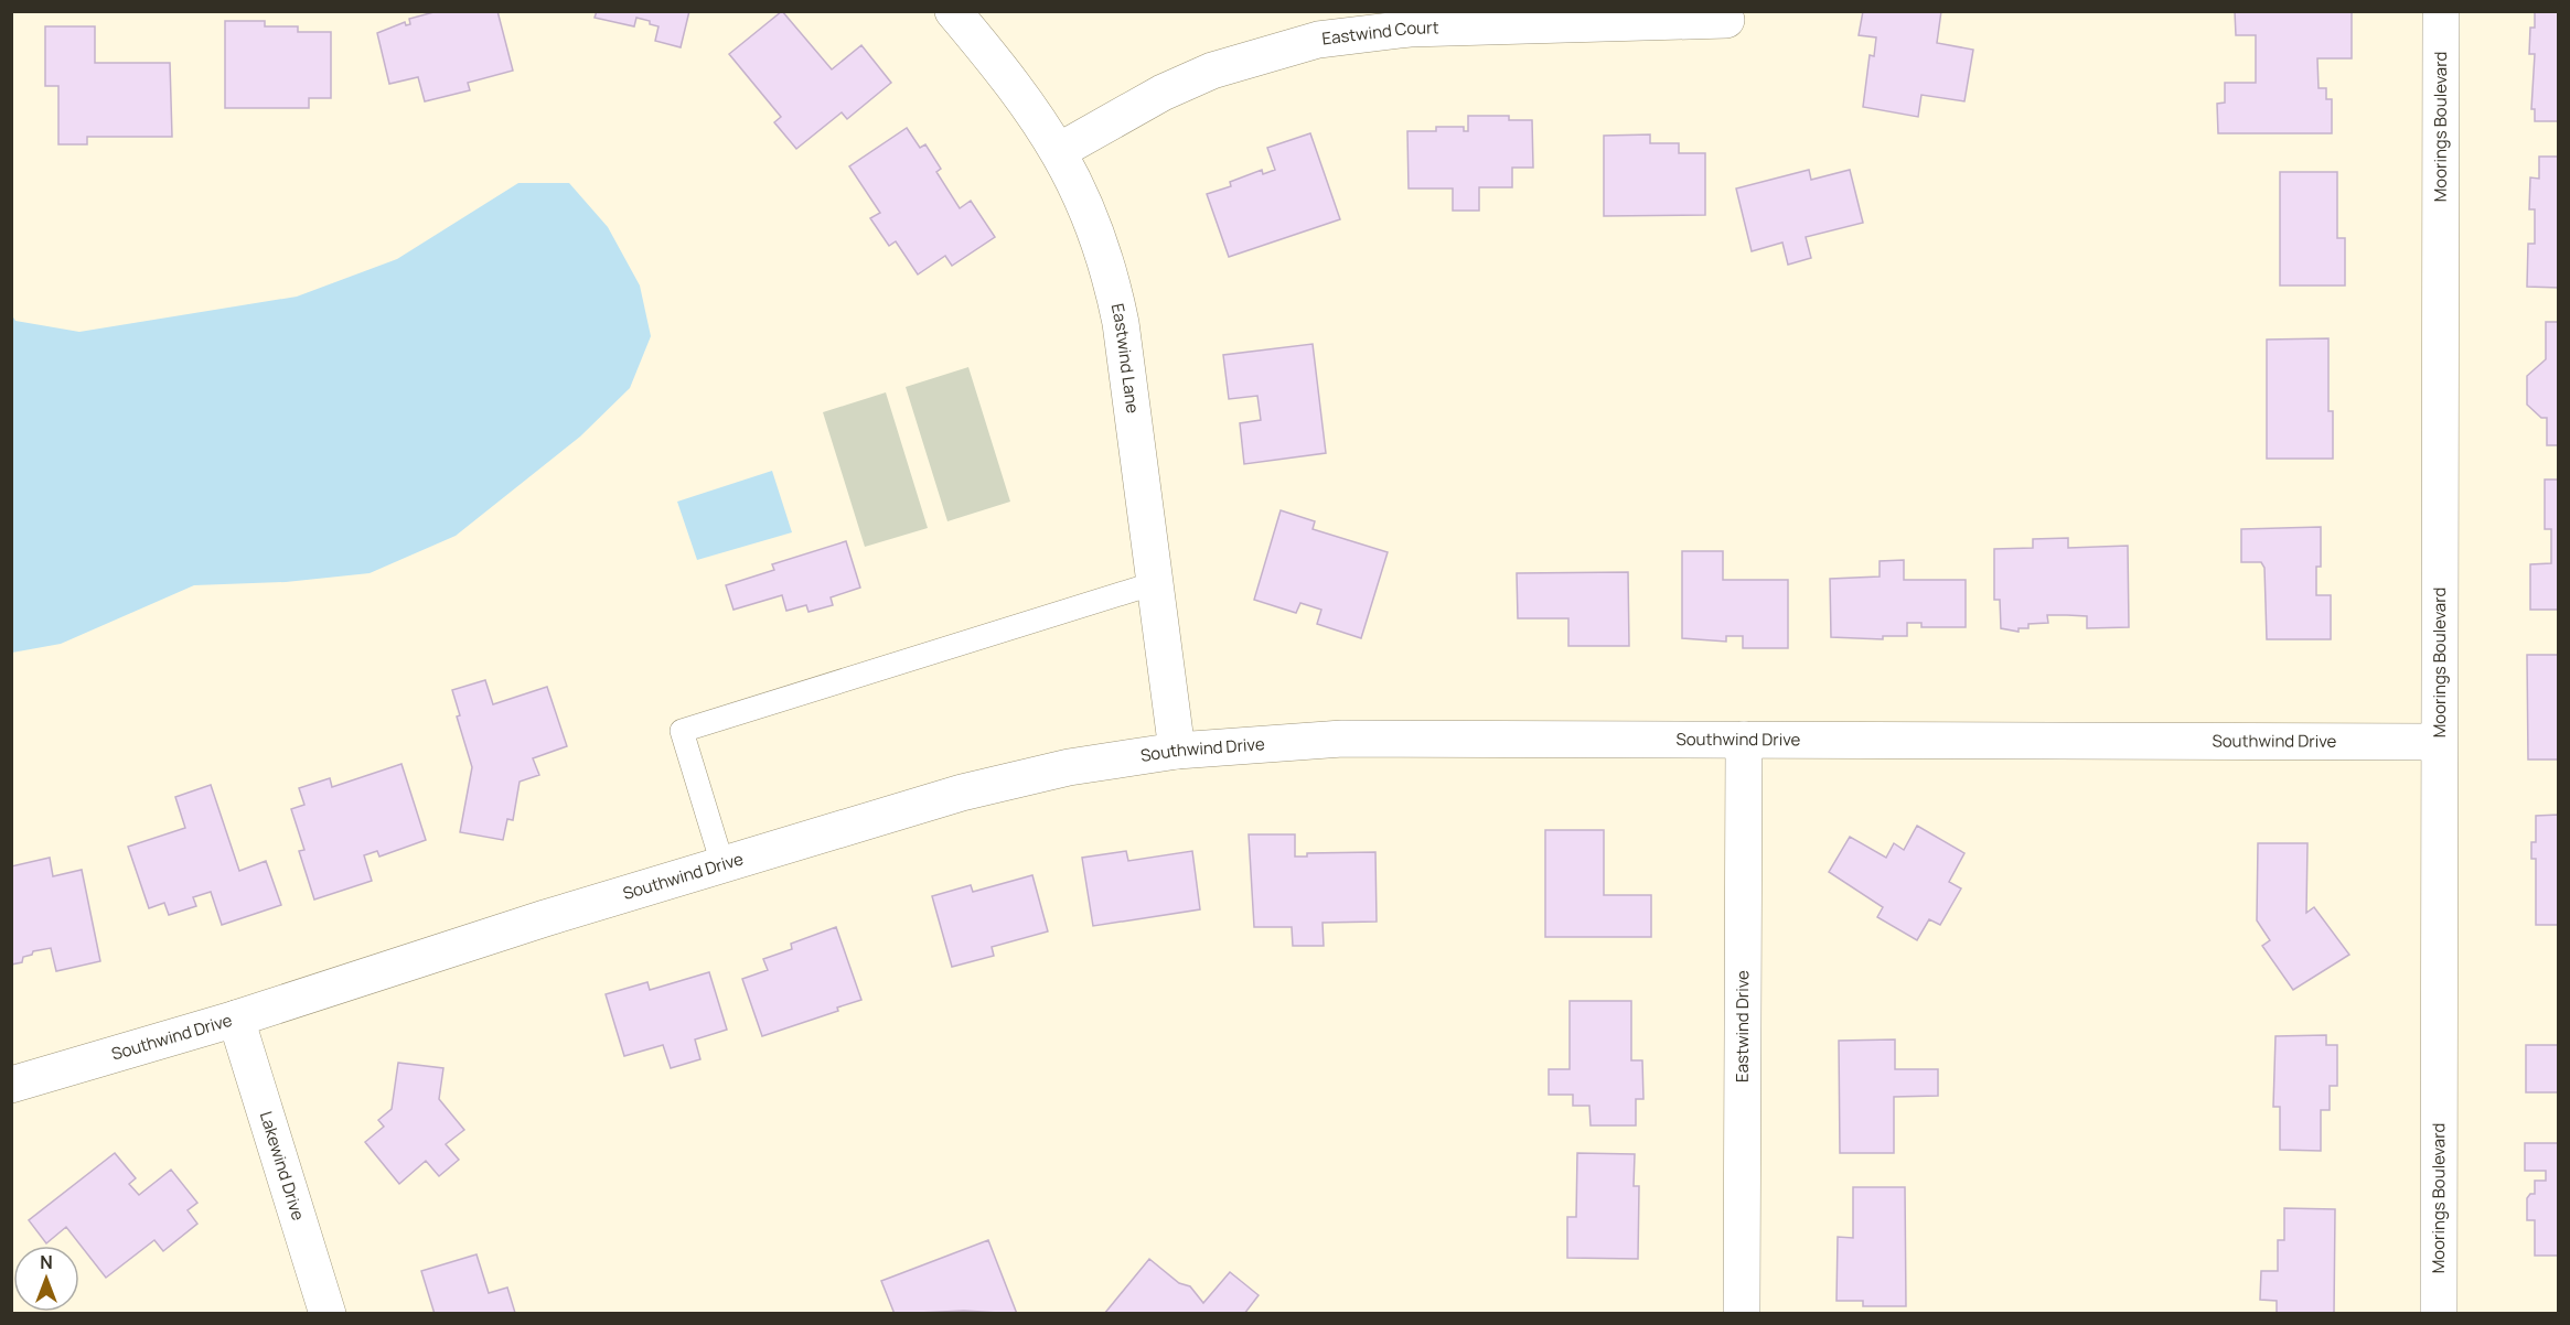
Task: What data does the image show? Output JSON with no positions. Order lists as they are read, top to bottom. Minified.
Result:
{"streets":{"street":["Eastwind Court","Moorings Boulevard","Eastwind Lane","Southwind Drive","Eastwind Drive","Lakewind Drive"]},"crossings":[["Eastwind Court","Eastwind Lane"],["Moorings Boulevard","Southwind Drive"],["Eastwind Lane","Southwind Drive"],["Southwind Drive","Eastwind Drive"],["Southwind Drive","Lakewind Drive"]],"north":"top"}
